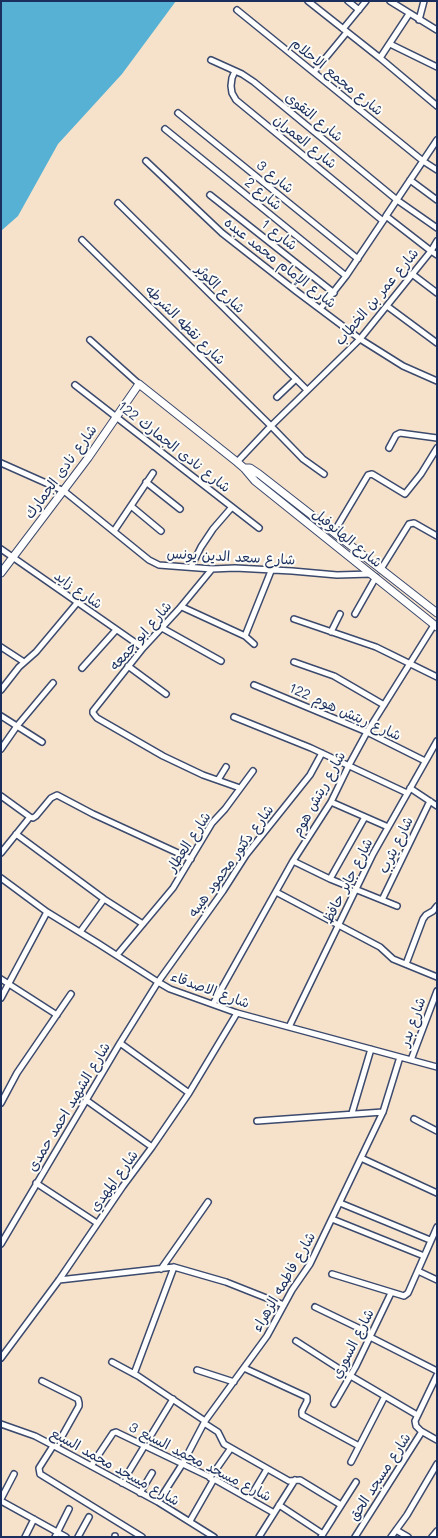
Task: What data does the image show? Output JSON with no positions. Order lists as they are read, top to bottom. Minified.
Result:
{"streets":{"street":["شارع مجمع الاحلام","شارع التقوى","شارع العمران","شارع 3","شارع 2","شارع 1","شارع الإمام محمد عبده","شارع الكوثر","شارع عمر بن الخطاب","شارع نقطه الشرطه","شارع نادى الجمارك 122","شارع نادى الجمارك","شارع الهانوفيل","شارع سعد الدين يونس","شارع زايد","شارع ابو جمعه","شارع ريتش هوم 122","شارع ريتش هوم","شارع العطار","شارع يثرب","شارع دكتور محمود هيبه","شارع جابر حافظ","شارع الاصدقاء","شارع بدر","شارع الشهيد احمد حمدى","شارع المهدي","شارع فاطمه الزهراء","شارع السوري","شارع مسجد محمد السبع 3","شارع مسجد محمد السبع","شارع مسجد الحق"]},"crossings":[["شارع التقوى","شارع العمران"],["شارع العمران","شارع عمر بن الخطاب"],["شارع الإمام محمد عبده","شارع عمر بن الخطاب"],["شارع الكوثر","شارع عمر بن الخطاب"],["شارع عمر بن الخطاب","شارع نقطه الشرطه"],["شارع عمر بن الخطاب","شارع الهانوفيل"],["شارع نادى الجمارك 122","شارع نادى الجمارك"],["شارع نادى الجمارك","شارع الهانوفيل"],["شارع نادى الجمارك","شارع سعد الدين يونس"],["شارع نادى الجمارك","شارع زايد"],["شارع الهانوفيل","شارع سعد الدين يونس"],["شارع الهانوفيل","شارع ريتش هوم"],["شارع سعد الدين يونس","شارع ابو جمعه"],["شارع زايد","شارع ابو جمعه"],["شارع ريتش هوم 122","شارع ريتش هوم"],["شارع ريتش هوم 122","شارع جابر حافظ"],["شارع ريتش هوم","شارع الاصدقاء"],["شارع العطار","شارع الاصدقاء"],["شارع دكتور محمود هيبه","شارع الاصدقاء"],["شارع دكتور محمود هيبه","شارع الشهيد احمد حمدى"],["شارع جابر حافظ","شارع الاصدقاء"],["شارع الاصدقاء","شارع بدر"],["شارع الاصدقاء","شارع الشهيد احمد حمدى"],["شارع الاصدقاء","شارع المهدي"],["شارع الاصدقاء","شارع فاطمه الزهراء"],["شارع فاطمه الزهراء","شارع مسجد محمد السبع 3"],["شارع فاطمه الزهراء","شارع مسجد محمد السبع"],["شارع مسجد محمد السبع 3","شارع مسجد محمد السبع"]]}
